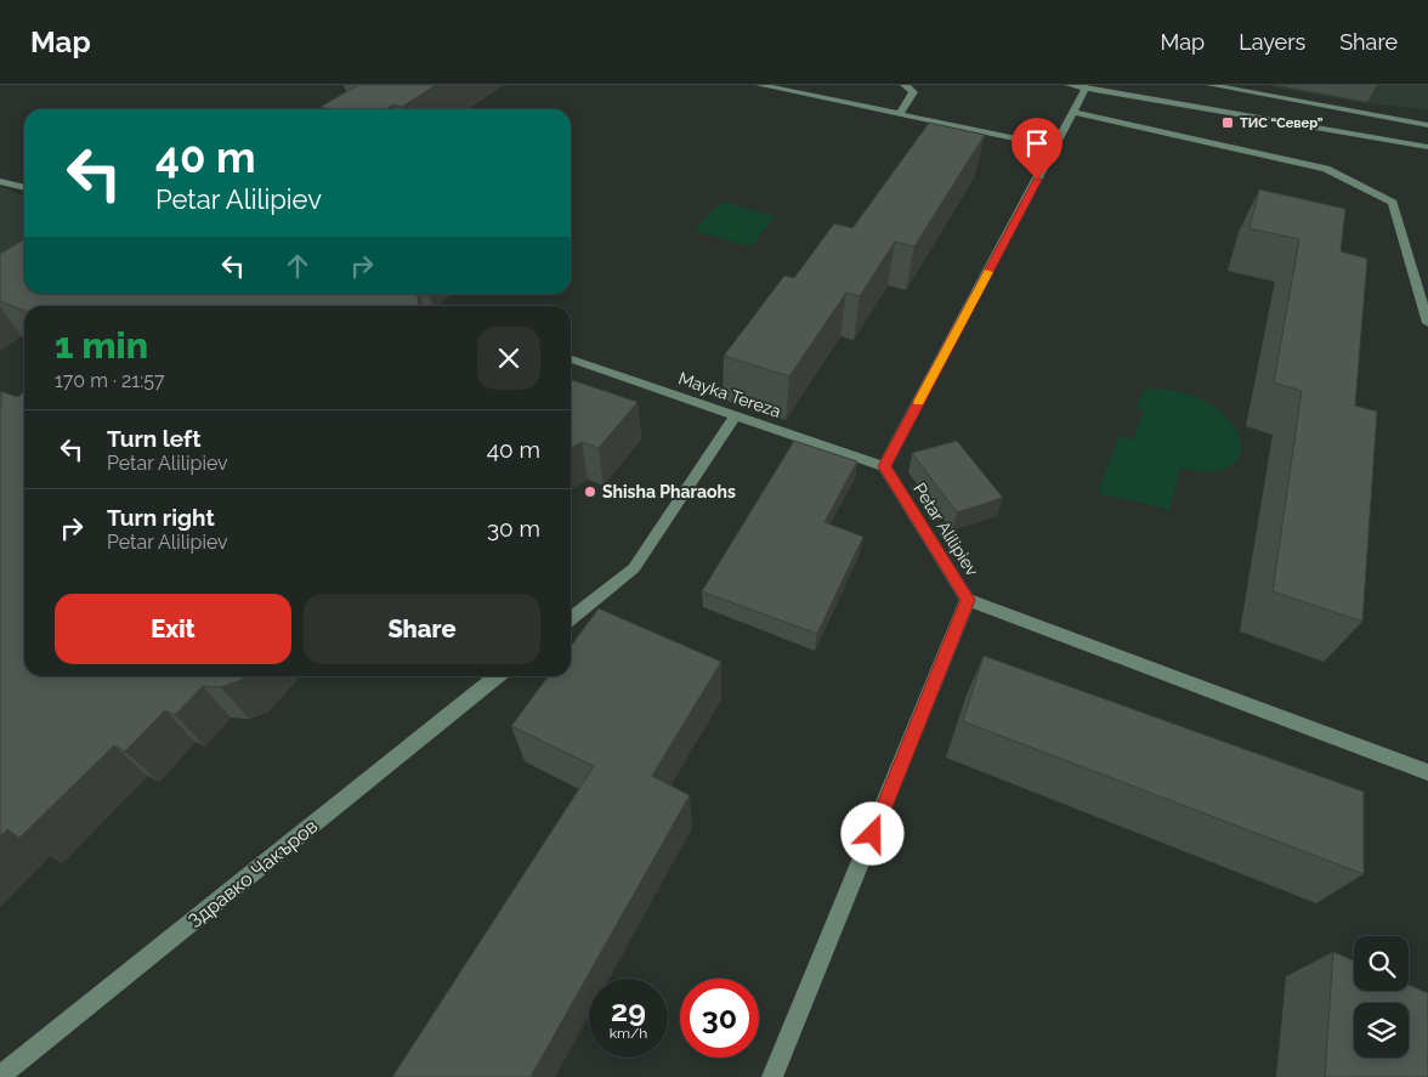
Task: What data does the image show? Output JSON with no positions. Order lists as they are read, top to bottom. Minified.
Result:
{"streets":{"street":["Mayka Tereza","Petar Alilipiev","Здравко Чакъров"]},"crossings":[["Mayka Tereza","Petar Alilipiev"]],"places":{"transit":["ТИС “Север”"],"other":["Shisha Pharaohs"]},"page":{"header":"Map","nav":["Map","Layers","Share"],"turn":["40 m","Petar Alilipiev"],"heading":["1 min","170 m · 21:57"],"list":[{"name":"Turn left","note":"Petar Alilipiev","value":"40 m"},{"name":"Turn right","note":"Petar Alilipiev","value":"30 m"}],"buttons":["Exit","Share"],"speed":"29 km/h","limit":"30"}}
